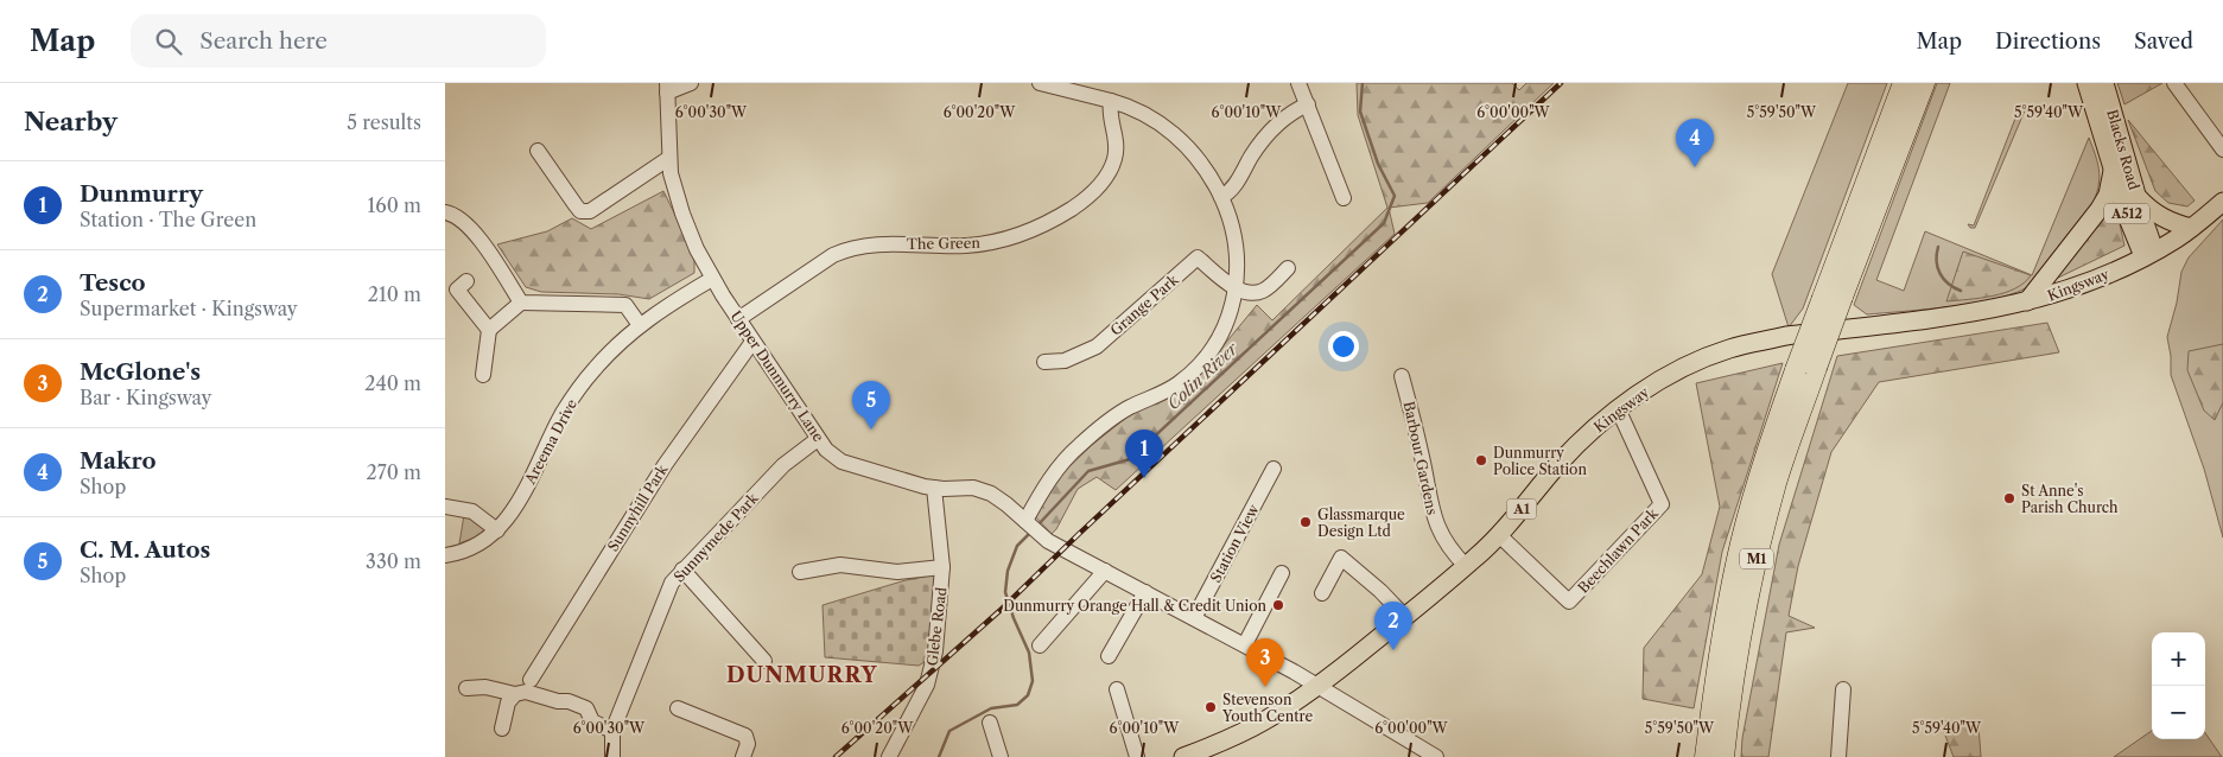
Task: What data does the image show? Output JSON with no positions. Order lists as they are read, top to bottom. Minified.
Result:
{"streets":{"highway":["M1"],"main road":["Blacks Road","A512","Kingsway","A1"],"street":["The Green","Grange Park","Upper Dunmurry Lane","Areema Drive","Barbour Gardens","Sunnyhill Park","Sunnymede Park","Station View","Beechlawn Park","Glebe Road"]},"crossings":[["Blacks Road","Kingsway"],["Blacks Road","A1"],["The Green","Upper Dunmurry Lane"],["Kingsway","Upper Dunmurry Lane"],["Kingsway","Barbour Gardens"],["Kingsway","A1"],["Kingsway","Beechlawn Park"],["Upper Dunmurry Lane","Areema Drive"],["Upper Dunmurry Lane","Sunnyhill Park"],["Upper Dunmurry Lane","Sunnymede Park"],["Upper Dunmurry Lane","Station View"],["Upper Dunmurry Lane","Glebe Road"]],"districts":["DUNMURRY"],"water":["Colin River"],"places":["Dunmurry Police Station","St Anne's Parish Church","Glassmarque Design Ltd","Dunmurry Orange Hall & Credit Union","Stevenson Youth Centre"],"page":{"header":"Map","search":"Search here","nav":["Map","Directions","Saved"],"heading":["Nearby","5 results"],"pins":["4","5","1","2","3"],"list":[{"mark":"1","name":"Dunmurry","note":"Station · The Green","value":"160 m"},{"mark":"2","name":"Tesco","note":"Supermarket · Kingsway","value":"210 m"},{"mark":"3","name":"McGlone's","note":"Bar · Kingsway","value":"240 m"},{"mark":"4","name":"Makro","note":"Shop","value":"270 m"},{"mark":"5","name":"C. M. Autos","note":"Shop","value":"330 m"}],"map_buttons":["+","−"]},"coordinates":["6°00'30\"W","6°00'20\"W","6°00'10\"W","6°00'00\"W","5°59'50\"W","5°59'40\"W"]}
